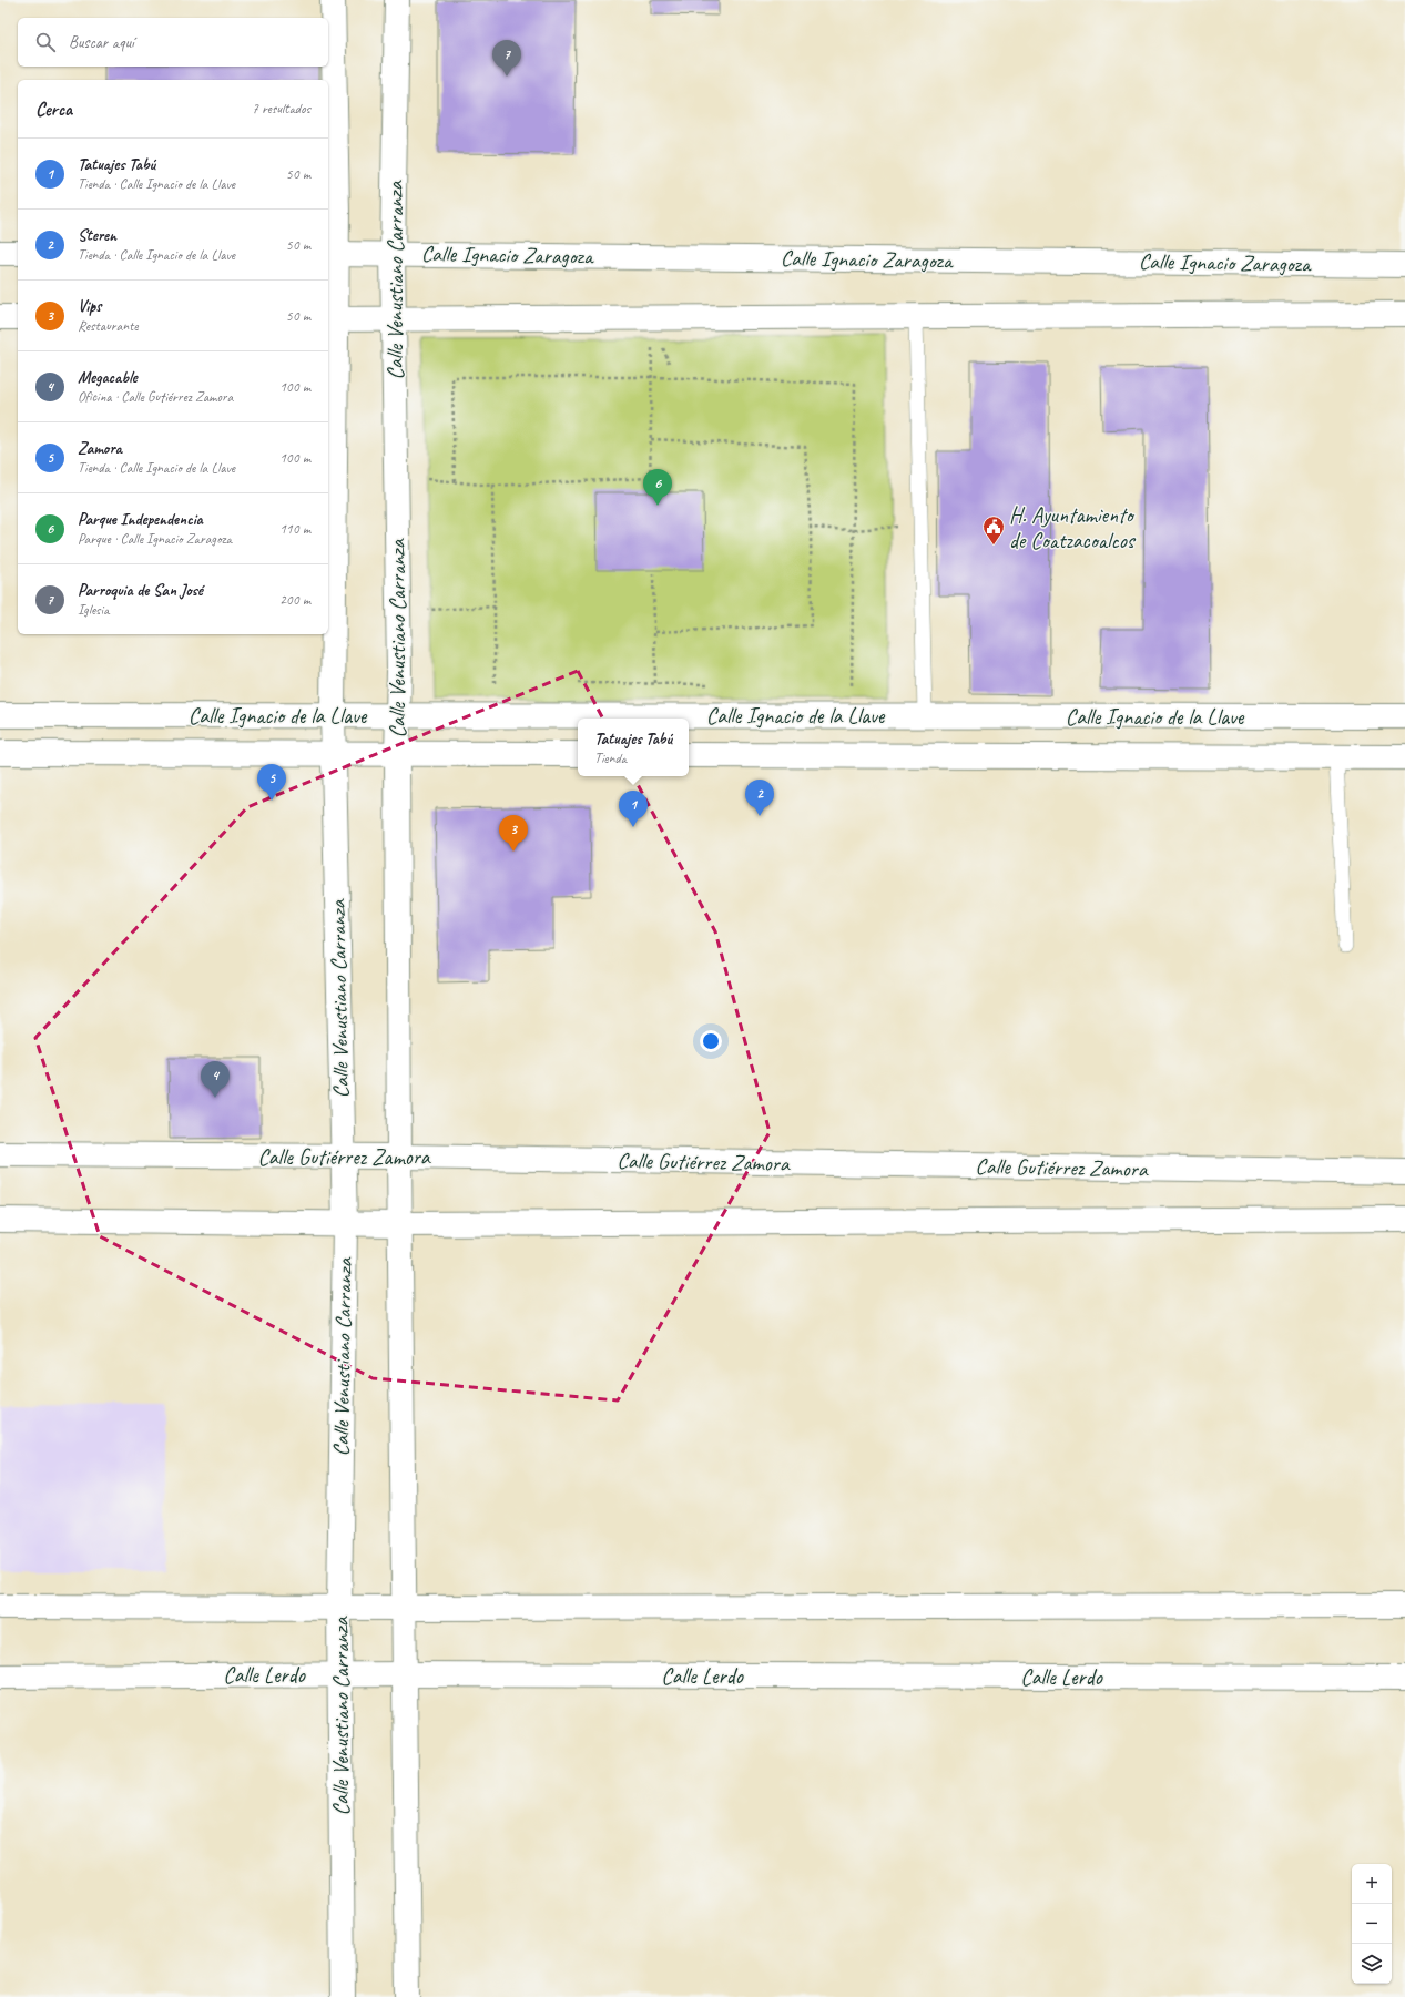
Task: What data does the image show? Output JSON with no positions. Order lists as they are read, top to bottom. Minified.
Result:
{"streets":{"street":["Calle Ignacio Zaragoza","Calle Venustiano Carranza","Calle Ignacio de la Llave","Calle Gutiérrez Zamora","Calle Lerdo"]},"crossings":[["Calle Ignacio Zaragoza","Calle Venustiano Carranza"],["Calle Venustiano Carranza","Calle Ignacio de la Llave"],["Calle Venustiano Carranza","Calle Gutiérrez Zamora"],["Calle Venustiano Carranza","Calle Lerdo"]],"places":{"public building":["H. Ayuntamiento de Coatzacoalcos"]},"page":{"search":"Buscar aquí","pins":["7","6","5","2","1","3","4"],"heading":["Cerca","7 resultados"],"list":[{"mark":"1","name":"Tatuajes Tabú","note":"Tienda · Calle Ignacio de la Llave","value":"50 m"},{"mark":"2","name":"Steren","note":"Tienda · Calle Ignacio de la Llave","value":"50 m"},{"mark":"3","name":"Vips","note":"Restaurante","value":"50 m"},{"mark":"4","name":"Megacable","note":"Oficina · Calle Gutiérrez Zamora","value":"100 m"},{"mark":"5","name":"Zamora","note":"Tienda · Calle Ignacio de la Llave","value":"100 m"},{"mark":"6","name":"Parque Independencia","note":"Parque · Calle Ignacio Zaragoza","value":"110 m"},{"mark":"7","name":"Parroquia de San José","note":"Iglesia","value":"200 m"}],"popup":["Tatuajes Tabú","Tienda"],"map_buttons":["+","−"]}}
